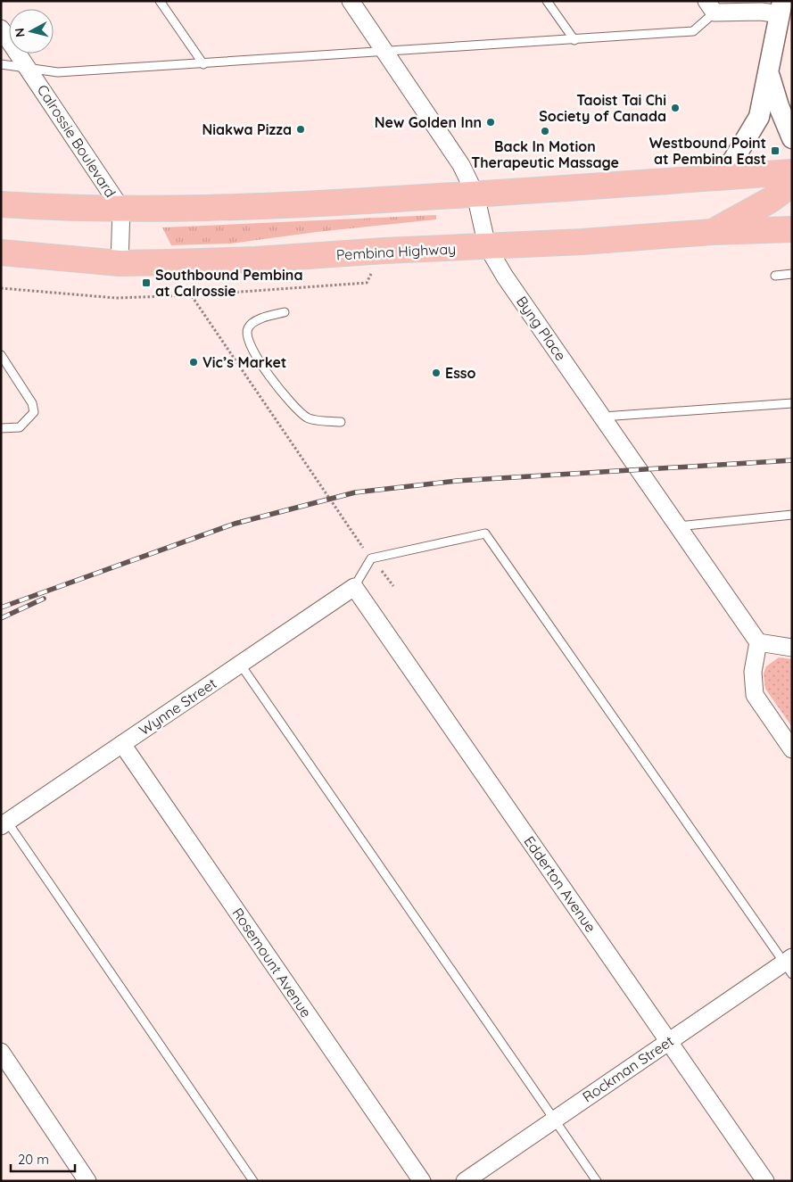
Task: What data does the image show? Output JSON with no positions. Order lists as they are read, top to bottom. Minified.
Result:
{"streets":{"main road":["Pembina Highway"],"street":["Calrossie Boulevard","Byng Place","Wynne Street","Edderton Avenue","Rosemount Avenue","Rockman Street"]},"crossings":[["Calrossie Boulevard","Pembina Highway"],["Pembina Highway","Byng Place"],["Wynne Street","Edderton Avenue"],["Wynne Street","Rosemount Avenue"],["Edderton Avenue","Rockman Street"]],"places":{"other":["Taoist Tai Chi Society of Canada","New Golden Inn","Niakwa Pizza","Back In Motion Therapeutic Massage","Vic’s Market","Esso"],"transit":["Westbound Point at Pembina East","Southbound Pembina at Calrossie"]},"scale_bar":"20 m","north":"left"}
